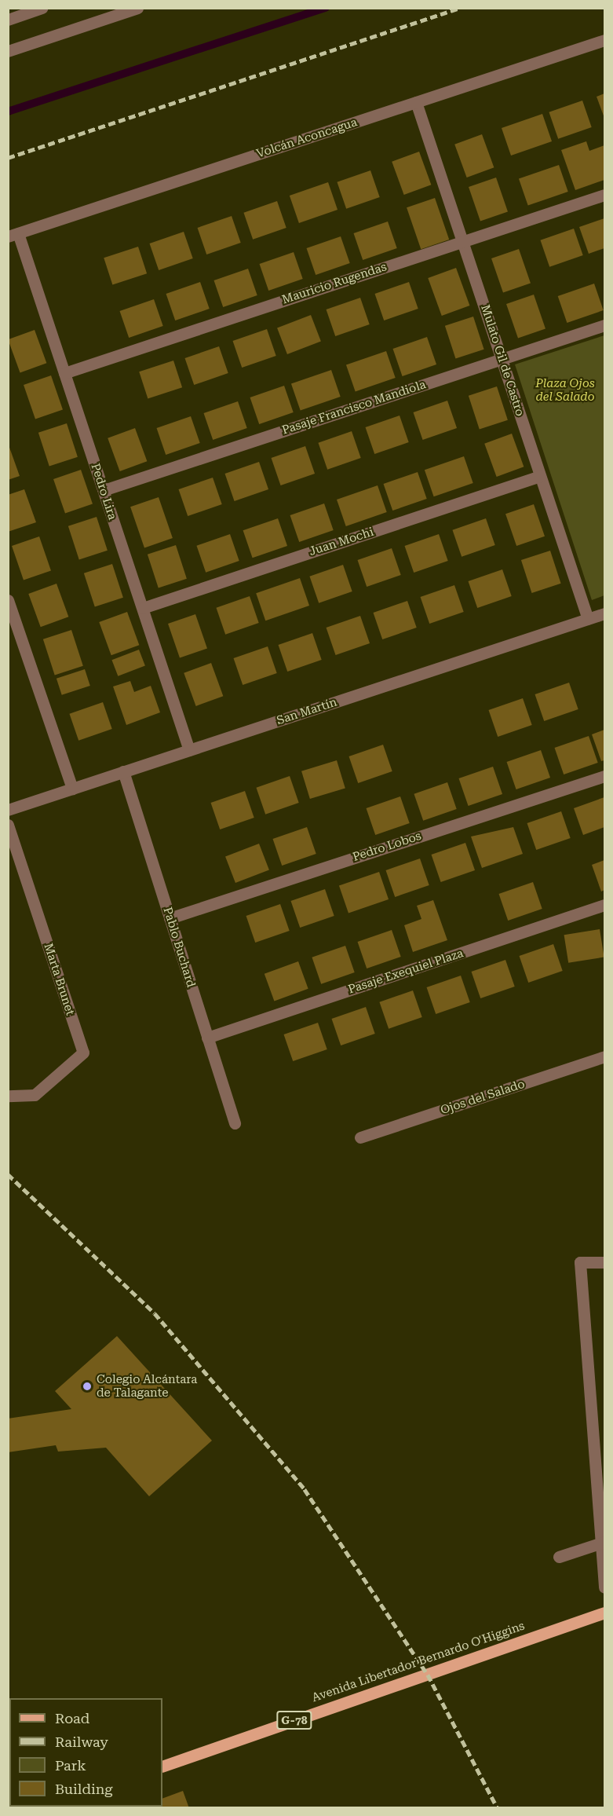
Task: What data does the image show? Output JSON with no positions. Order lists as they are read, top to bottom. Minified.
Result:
{"streets":{"main road":["Avenida Libertador Bernardo O'Higgins","G-78"],"street":["Volcán Aconcagua","Mauricio Rugendas","Mulato Gil de Castro","Pasaje Francisco Mandiola","Pedro Lira","Juan Mochi","San Martín","Pedro Lobos","Pablo Buchard","Pasaje Exequiel Plaza","Marta Brunet","Ojos del Salado"]},"crossings":[["Volcán Aconcagua","Mulato Gil de Castro"],["Volcán Aconcagua","Pedro Lira"],["Mauricio Rugendas","Mulato Gil de Castro"],["Mauricio Rugendas","Pedro Lira"],["Mulato Gil de Castro","Pasaje Francisco Mandiola"],["Mulato Gil de Castro","Juan Mochi"],["Mulato Gil de Castro","San Martín"],["Pasaje Francisco Mandiola","Pedro Lira"],["Pedro Lira","Juan Mochi"],["Pedro Lira","San Martín"],["San Martín","Pablo Buchard"],["Pedro Lobos","Pablo Buchard"],["Pablo Buchard","Pasaje Exequiel Plaza"]],"parks":["Plaza Ojos del Salado"],"places":["Colegio Alcántara de Talagante"],"legend":["Road","Railway","Park","Building"]}
